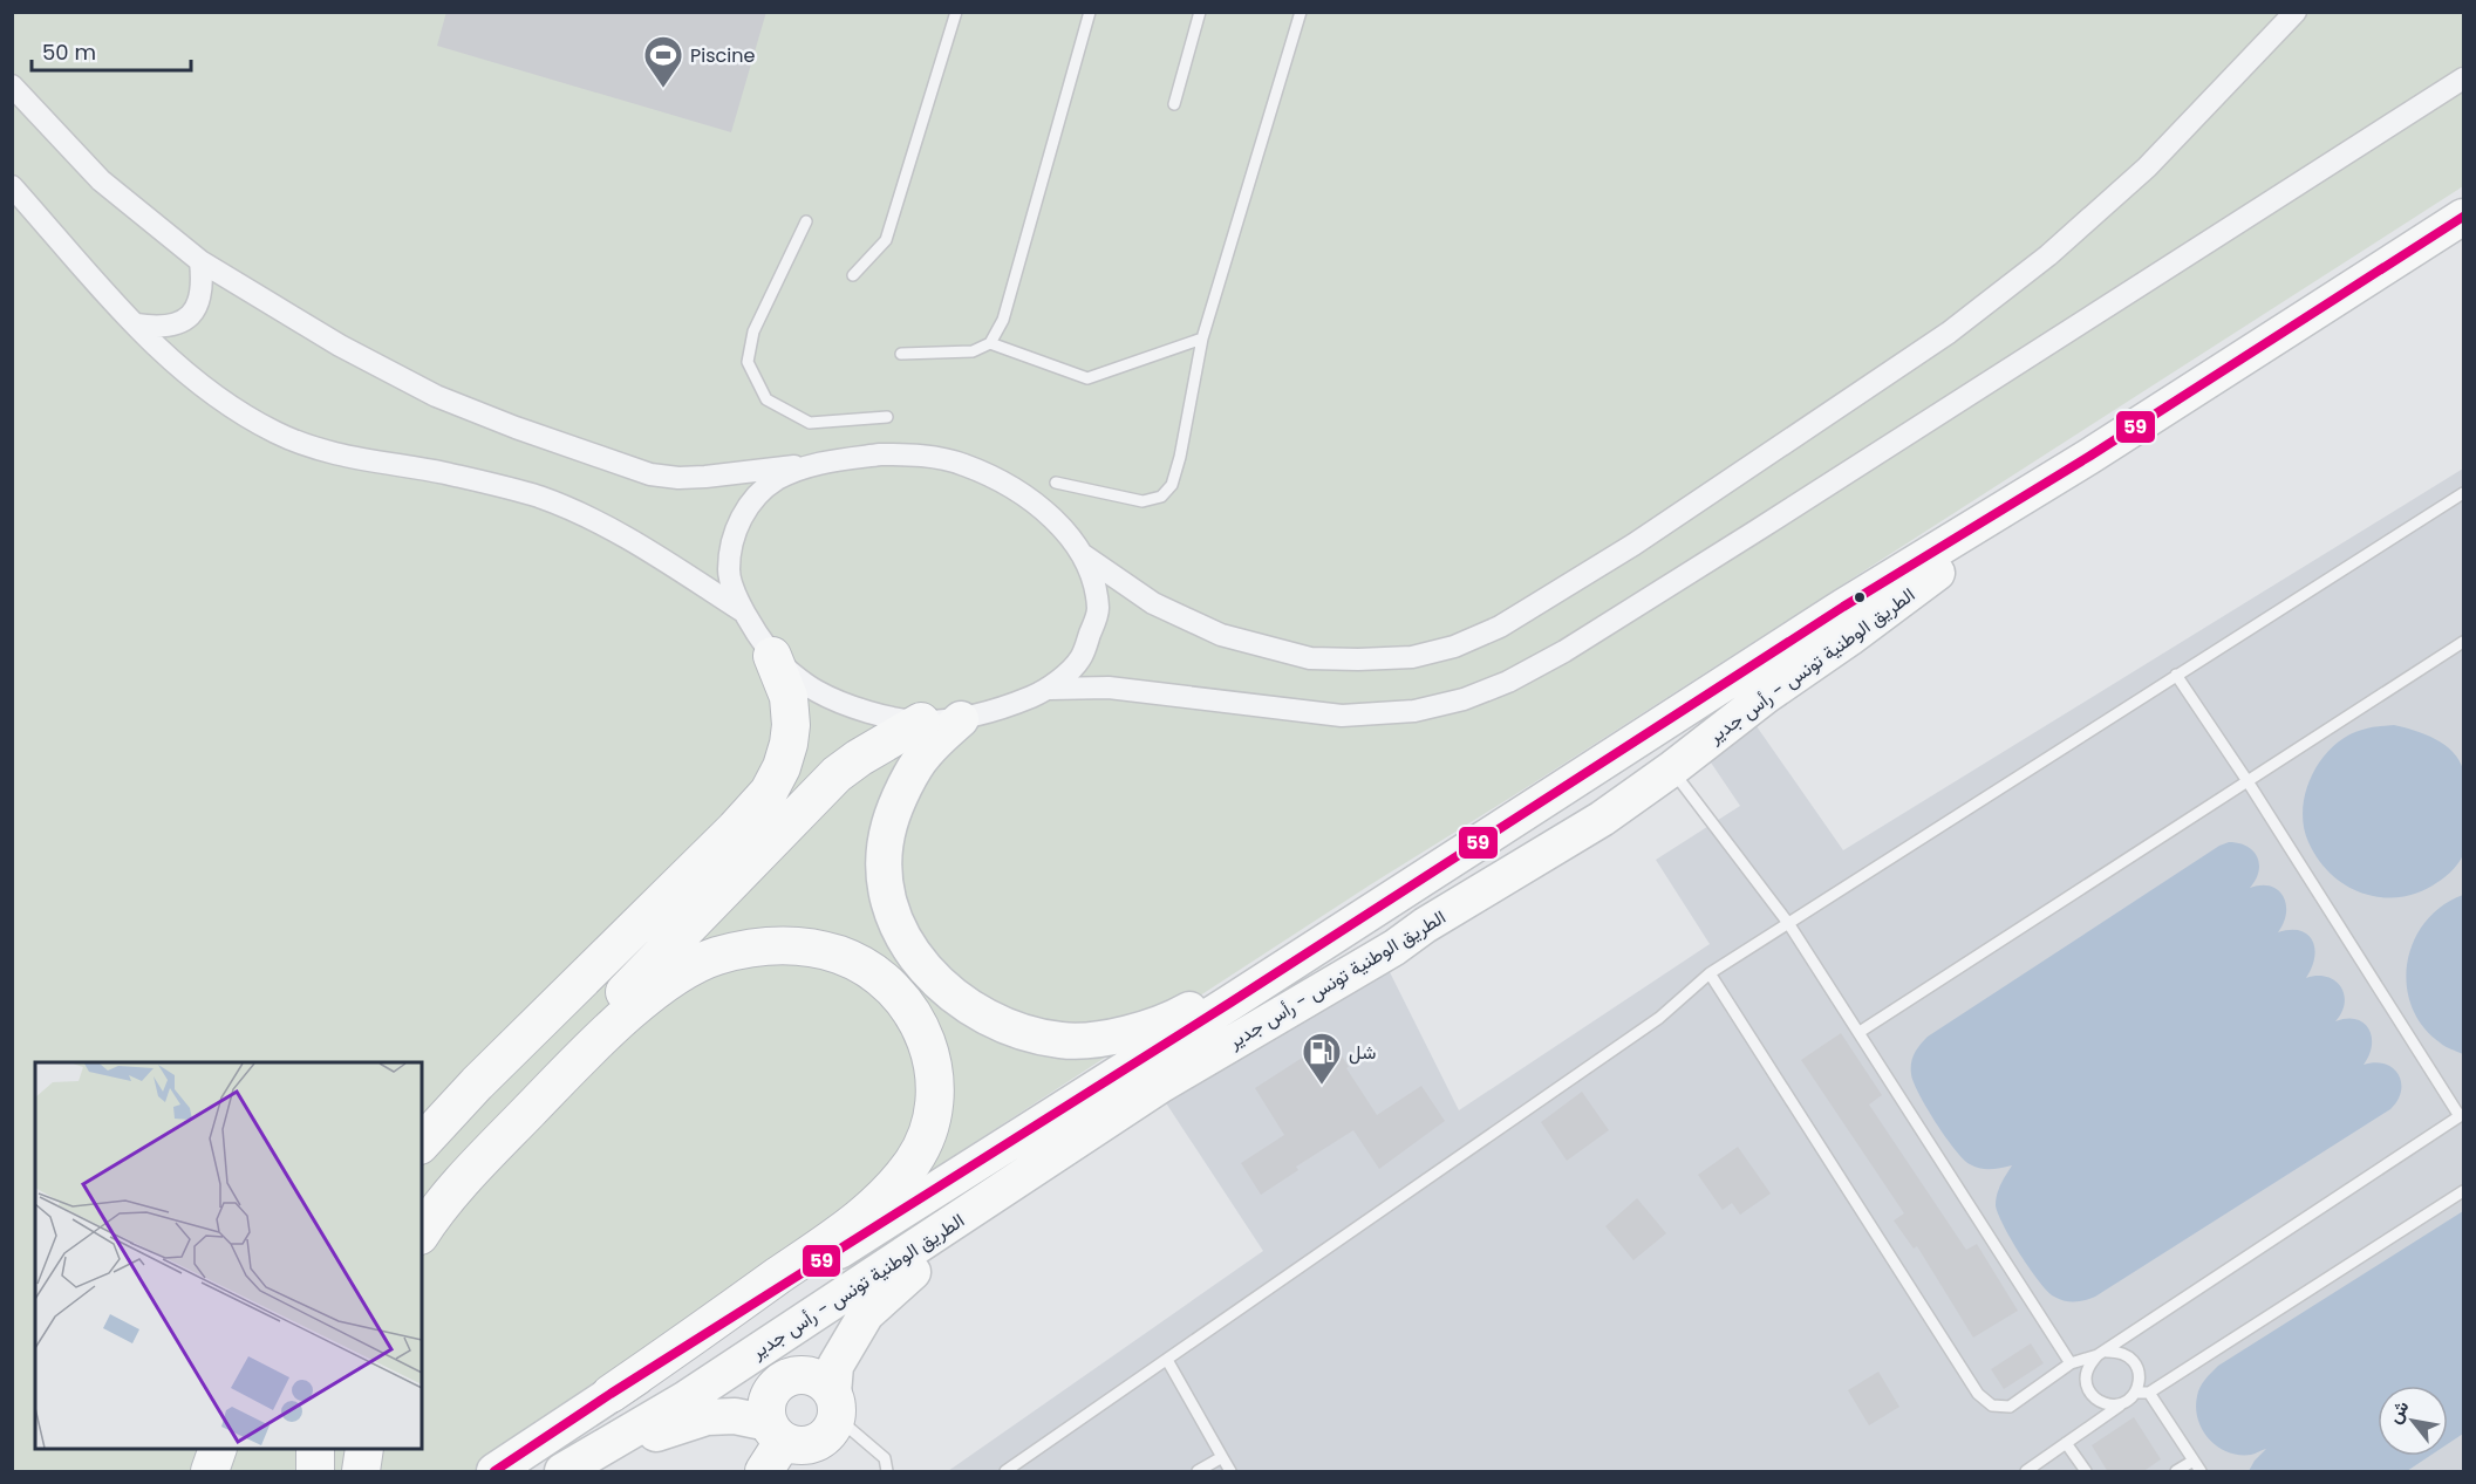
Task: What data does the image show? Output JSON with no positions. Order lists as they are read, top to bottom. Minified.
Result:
{"streets":{"main road":["الطريق الوطنية تونس - رأس جدير"]},"places":{"sports":["Piscine"],"fuel station":["شل"]},"lines":["transit line 59"],"scale_bar":"50 m","north":"top left"}
